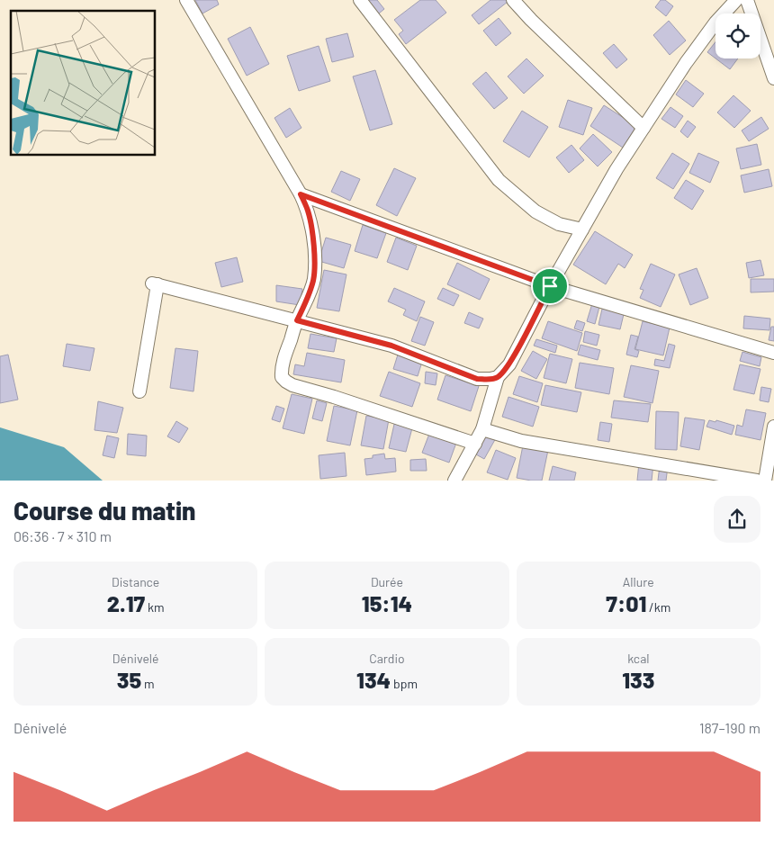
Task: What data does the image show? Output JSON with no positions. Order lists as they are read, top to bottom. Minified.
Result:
{"page":{"heading":["Course du matin","06:36 · 7 × 310 m"],"stats":[["Distance","2.17 km"],["Durée","15:14"],["Allure","7:01 /km"],["Dénivelé","35 m"],["Cardio","134 bpm"],["kcal","133"]],"chart":["Dénivelé","187–190 m"]}}
